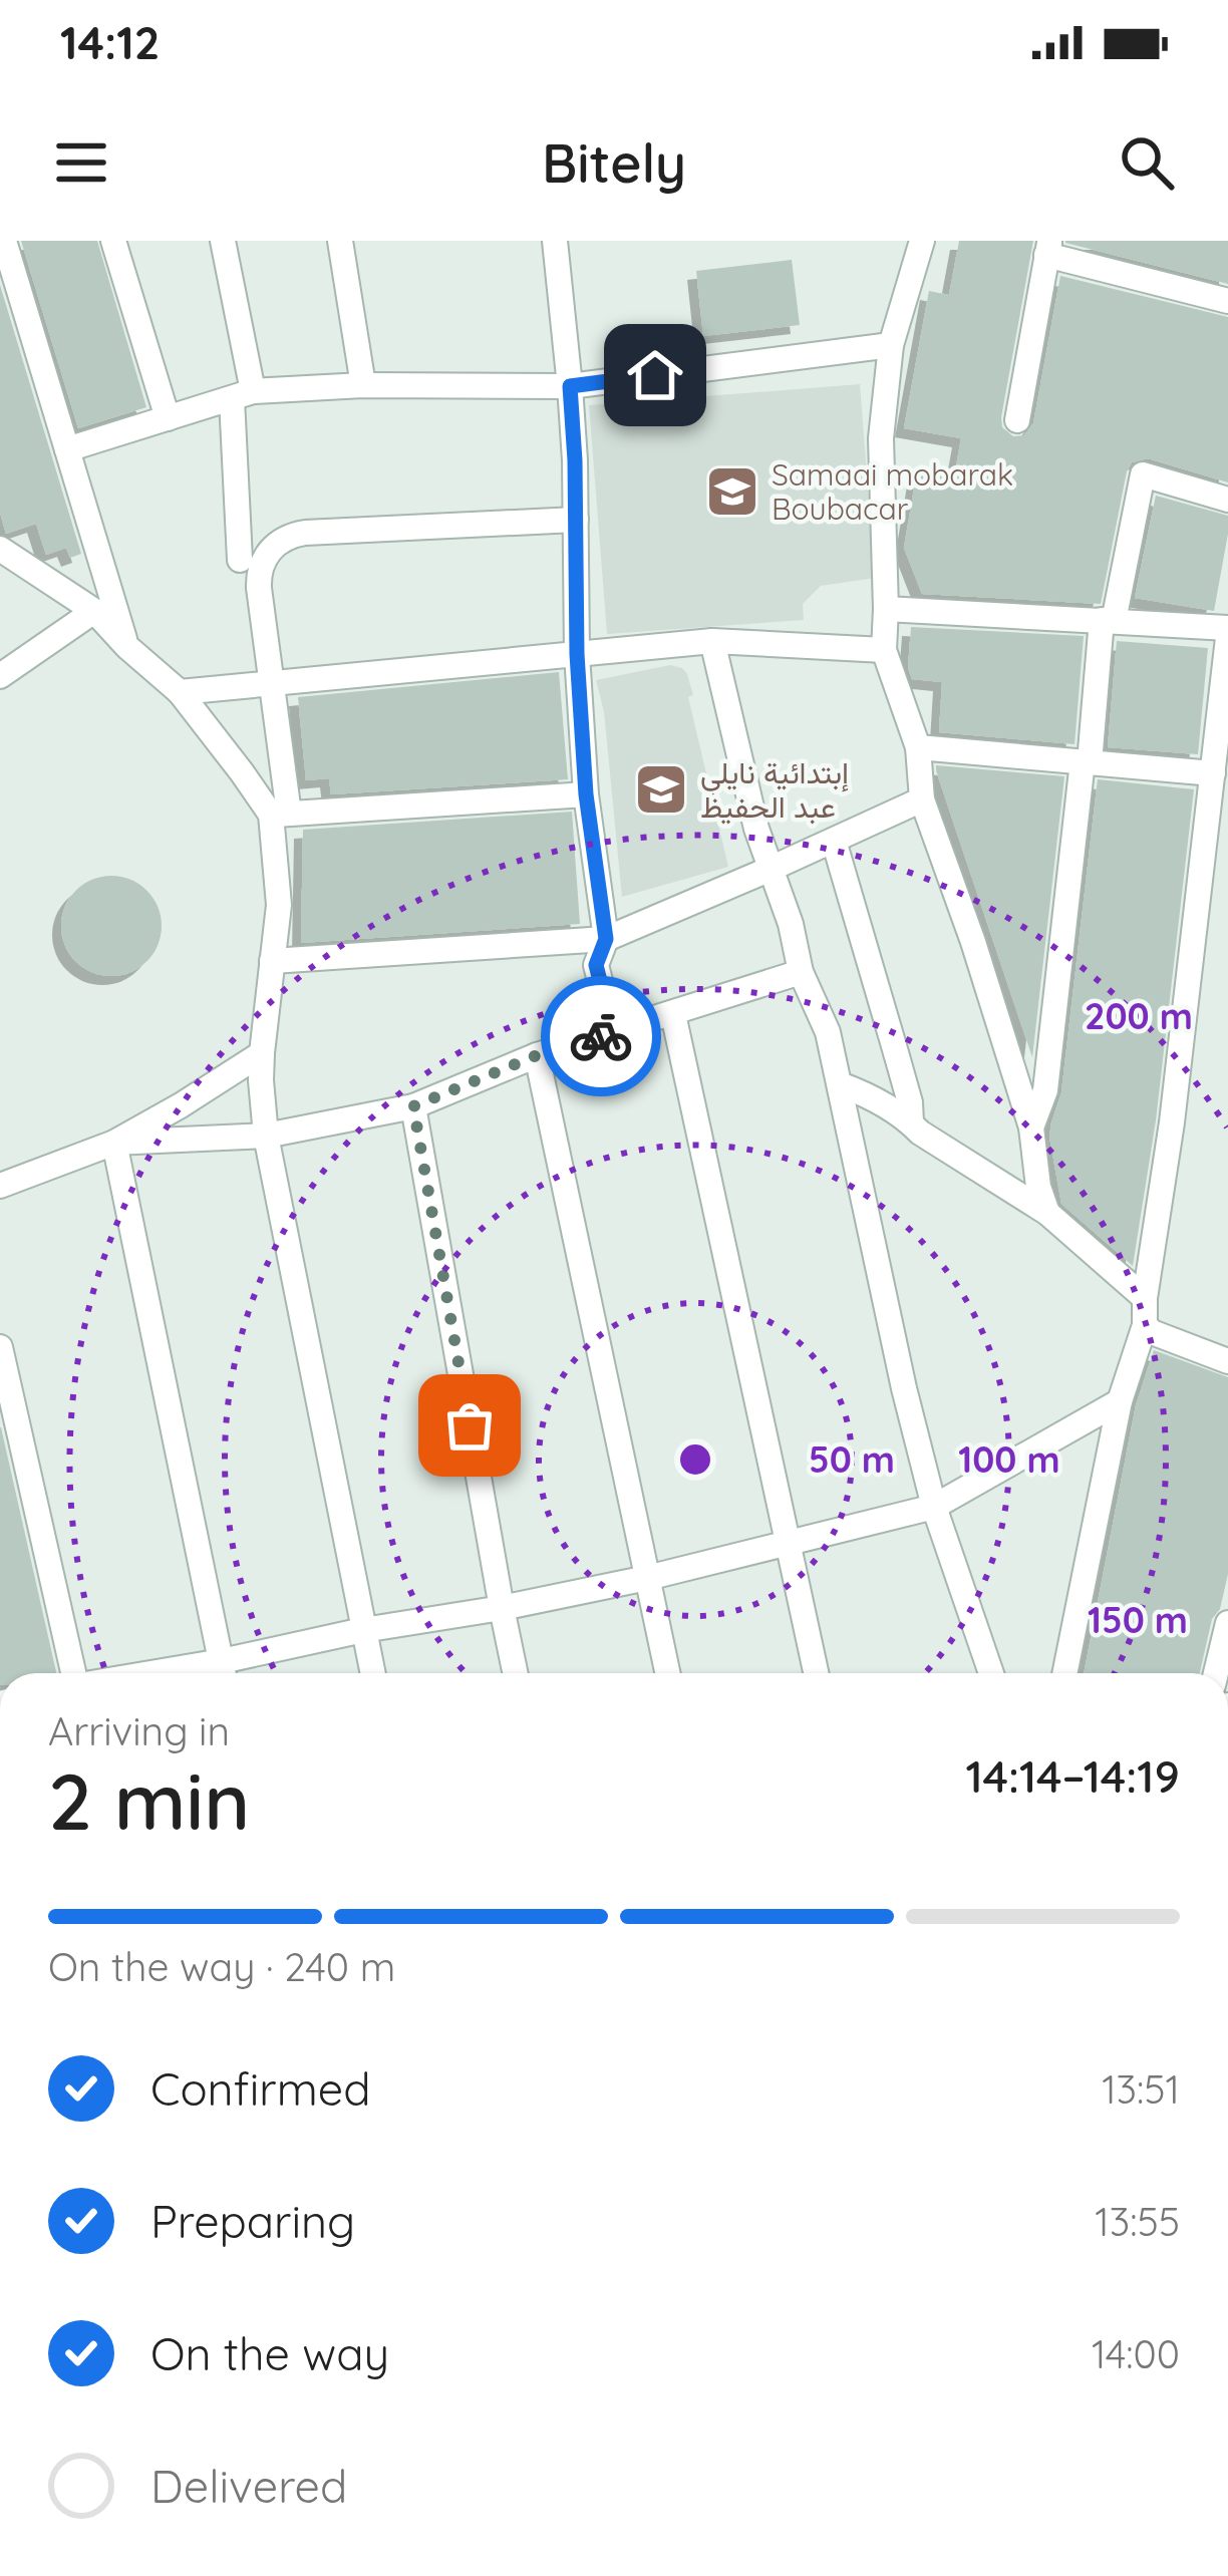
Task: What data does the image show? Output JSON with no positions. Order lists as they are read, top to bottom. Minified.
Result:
{"places":{"school or university":["Samaai mobarak Boubacar","إبتدائية نايلي عبد الحفيظ"]},"page":{"status":"14:12","header":"Bitely","heading":["2 min","Arriving in","14:14–14:19"],"bar":"On the way · 240 m","list":[["Confirmed","13:51"],["Preparing","13:55"],["On the way","14:00"],"Delivered"]},"rings":["200 m","50 m","100 m","150 m"]}
